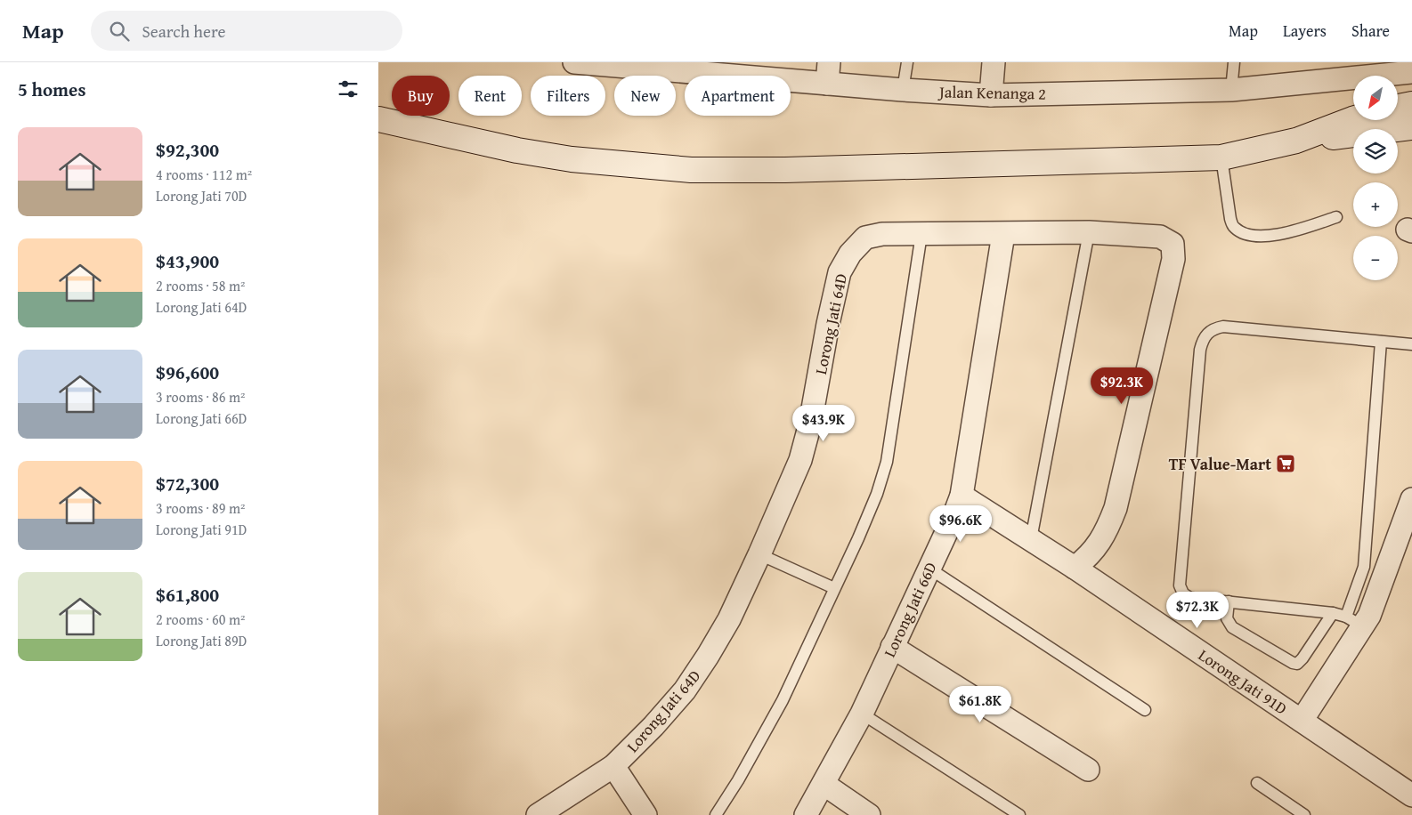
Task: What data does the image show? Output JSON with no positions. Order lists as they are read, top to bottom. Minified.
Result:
{"streets":{"street":["Jalan Kenanga 2","Lorong Jati 64D","Lorong Jati 66D","Lorong Jati 91D"]},"crossings":[["Lorong Jati 64D","Lorong Jati 66D"],["Lorong Jati 64D","Lorong Jati 91D"],["Lorong Jati 66D","Lorong Jati 91D"]],"places":{"supermarket":["TF Value-Mart"]},"north":"bottom left","page":{"header":"Map","search":"Search here","nav":["Map","Layers","Share"],"heading":"5 homes","map_buttons":["+","−"],"chip":["Buy","Rent","Filters","New","Apartment"],"list":[{"name":"$92,300","note":"4 rooms · 112 m² · Lorong Jati 70D"},{"name":"$43,900","note":"2 rooms · 58 m² · Lorong Jati 64D"},{"name":"$96,600","note":"3 rooms · 86 m² · Lorong Jati 66D"},{"name":"$72,300","note":"3 rooms · 89 m² · Lorong Jati 91D"},{"name":"$61,800","note":"2 rooms · 60 m² · Lorong Jati 89D"}],"price":["$92.3K","$43.9K","$96.6K","$72.3K","$61.8K"]}}
